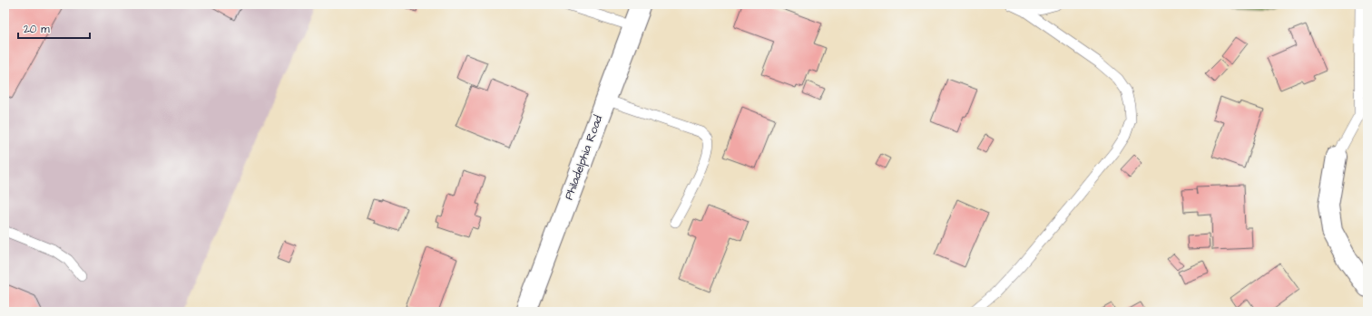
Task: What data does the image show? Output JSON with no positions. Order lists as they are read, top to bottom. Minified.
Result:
{"streets":{"main road":["Philadelphia Road"]},"scale_bar":"20 m"}
